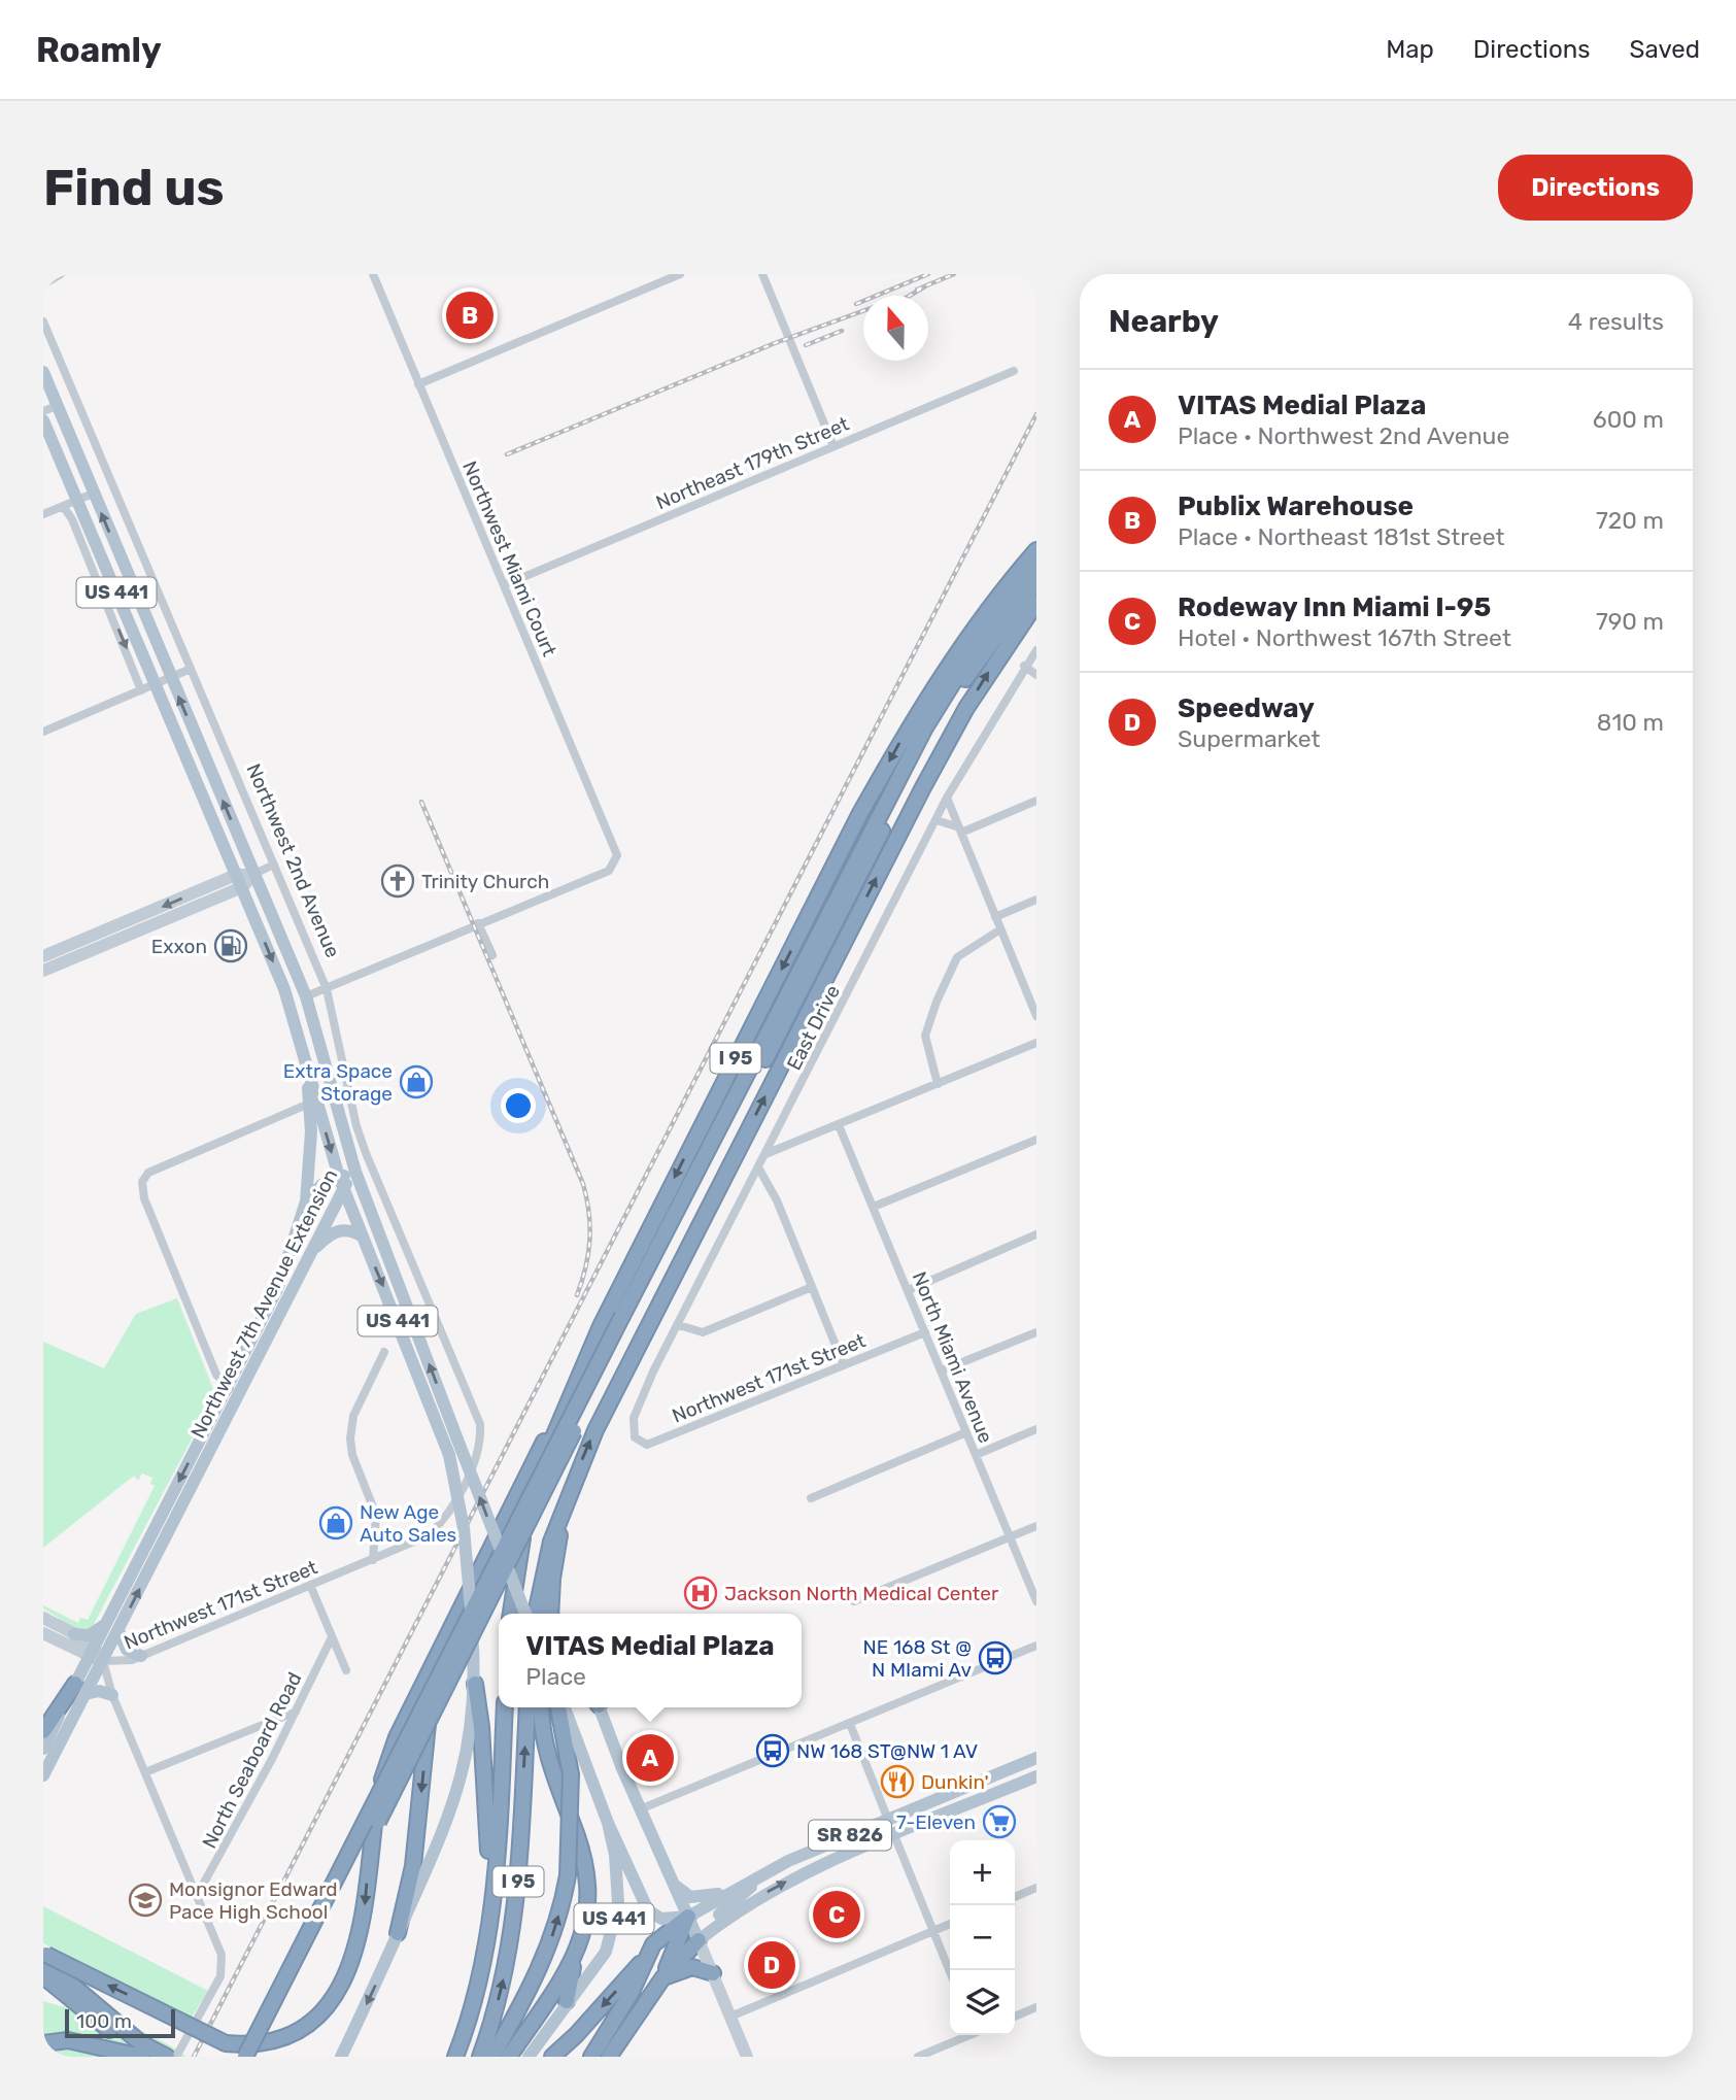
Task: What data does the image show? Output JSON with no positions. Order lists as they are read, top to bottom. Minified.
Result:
{"streets":{"highway":["I 95","SR 826"],"main road":["US 441","Northwest 2nd Avenue","Northwest 7th Avenue Extension"],"street":["Northeast 179th Street","Northwest Miami Court","East Drive","North Miami Avenue","Northwest 171st Street","North Seaboard Road"]},"crossings":[["Northeast 179th Street","Northwest Miami Court"],["US 441","Northwest 2nd Avenue"],["US 441","Northwest 7th Avenue Extension"],["Northwest 2nd Avenue","Northwest 7th Avenue Extension"],["Northwest 2nd Avenue","Northwest 171st Street"],["East Drive","Northwest 171st Street"],["Northwest 7th Avenue Extension","Northwest 171st Street"],["North Miami Avenue","Northwest 171st Street"]],"places":{"church":["Trinity Church"],"fuel station":["Exxon"],"shop":["Extra Space Storage","New Age Auto Sales"],"hospital":["Jackson North Medical Center"],"bus stop":["NE 168 St @ N MIami Av","NW 168 ST@NW 1 AV"],"restaurant":["Dunkin'"],"supermarket":["7-Eleven"],"school or university":["Monsignor Edward Pace High School"]},"scale_bar":"100 m","north":"top","page":{"header":"Roamly","nav":["Map","Directions","Saved"],"buttons":"Directions","title":"Find us","heading":["Nearby","4 results"],"pins":["B","A","C","D"],"list":[{"mark":"A","name":"VITAS Medial Plaza","note":"Place · Northwest 2nd Avenue","value":"600 m"},{"mark":"B","name":"Publix Warehouse","note":"Place · Northeast 181st Street","value":"720 m"},{"mark":"C","name":"Rodeway Inn Miami I-95","note":"Hotel · Northwest 167th Street","value":"790 m"},{"mark":"D","name":"Speedway","note":"Supermarket","value":"810 m"}],"popup":["VITAS Medial Plaza","Place"],"map_buttons":["+","−"],"scale":"100 m"}}
